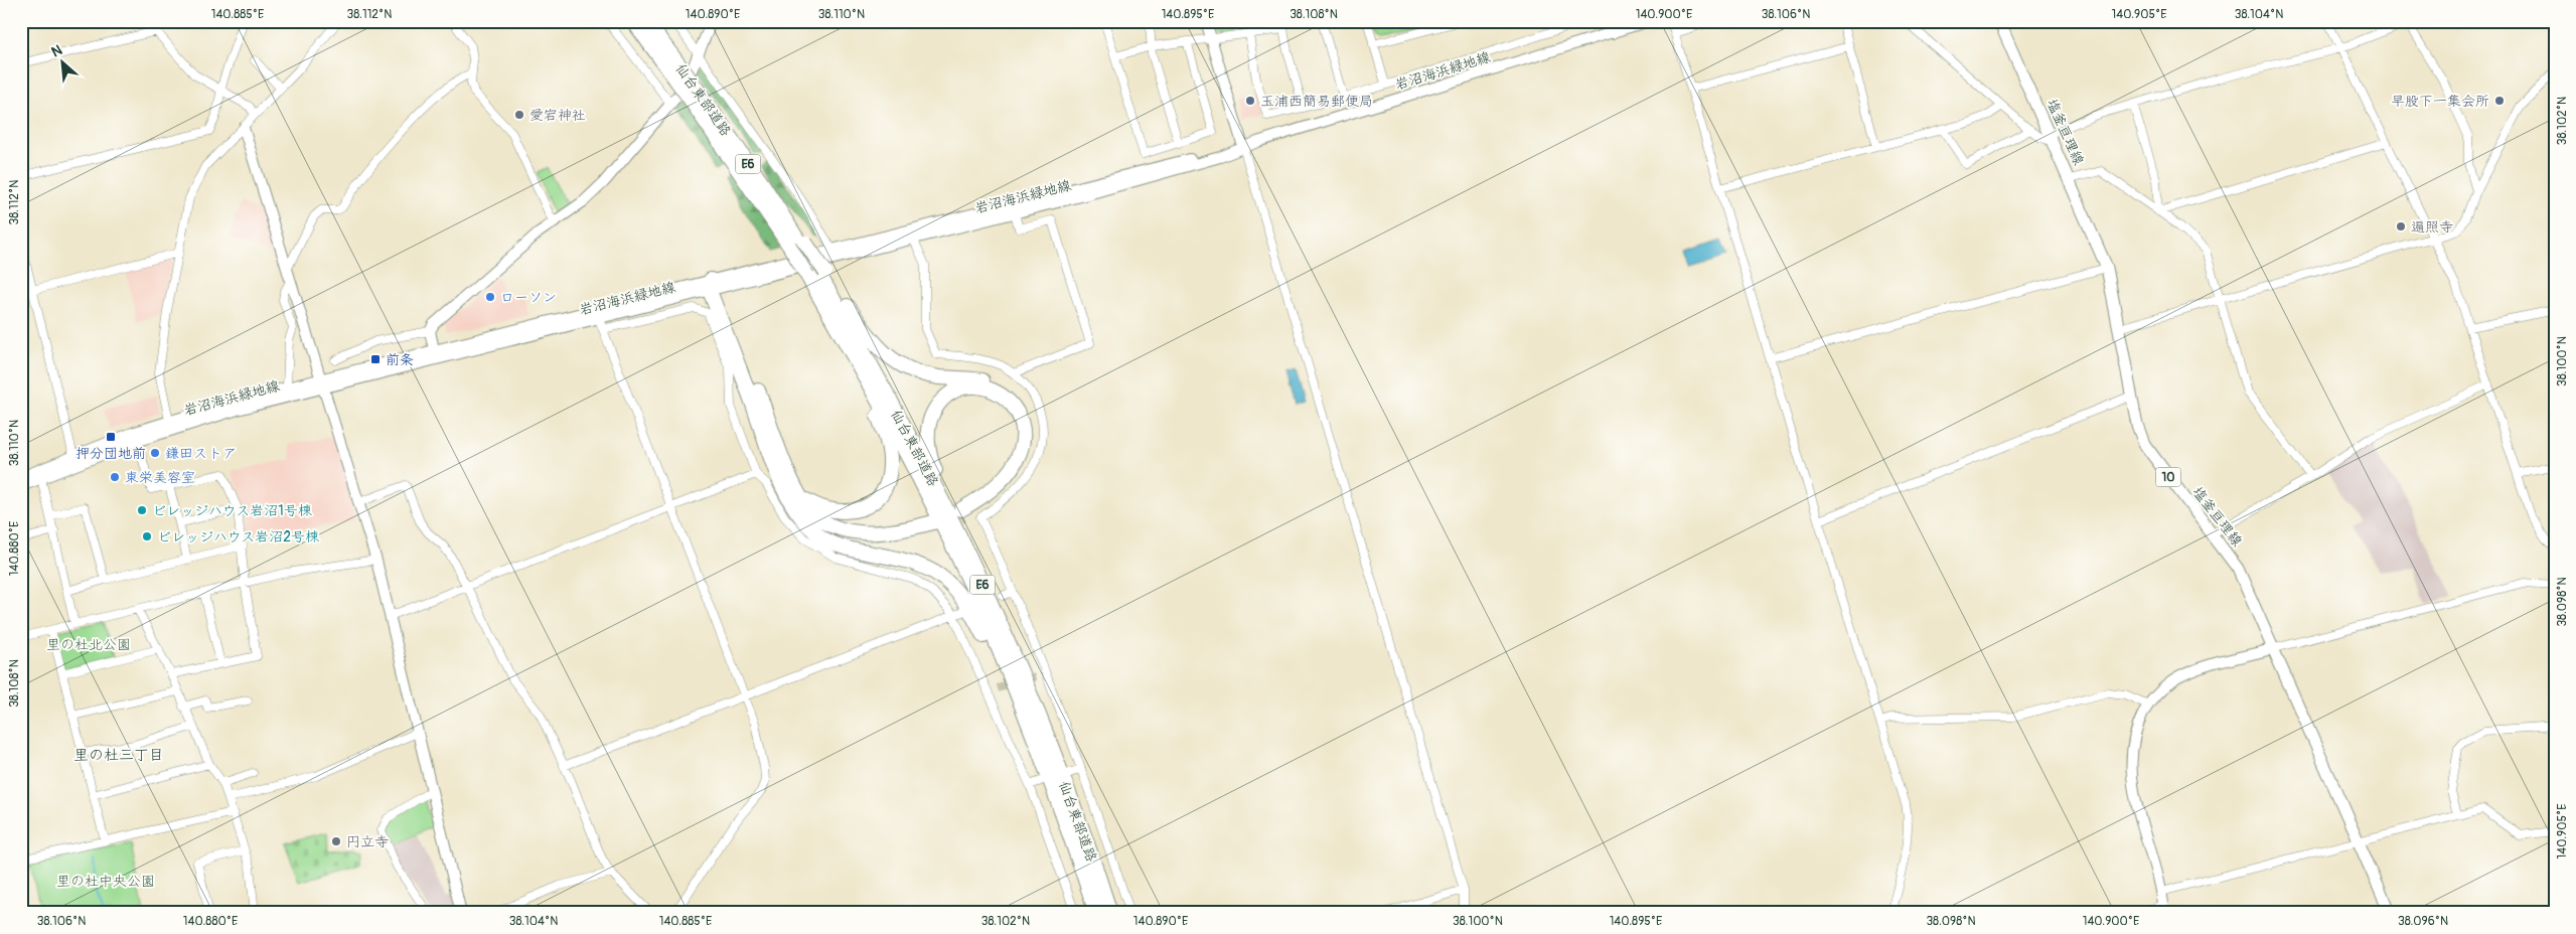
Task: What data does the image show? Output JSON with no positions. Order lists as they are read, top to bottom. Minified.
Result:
{"streets":{"highway":["仙台東部道路","E6"],"main road":["岩沼海浜緑地線","塩釜亘理線","10"]},"districts":["里の杜三丁目"],"parks":["里の杜北公園","里の杜中央公園"],"places":{"other":["玉浦西簡易郵便局","早股下一集会所","愛宕神社","遍照寺","ローソン","鎌田ストア","東栄美容室","ビレッジハウス岩沼1号棟","ビレッジハウス岩沼2号棟","円立寺"],"transit":["前条","押分団地前"]},"north":"top left","coordinates":["140.885°E","38.112°N","140.890°E","38.110°N","140.895°E","38.108°N","140.900°E","38.106°N","140.905°E","38.104°N","38.102°N","38.100°N","140.880°E","38.098°N","38.096°N"]}
